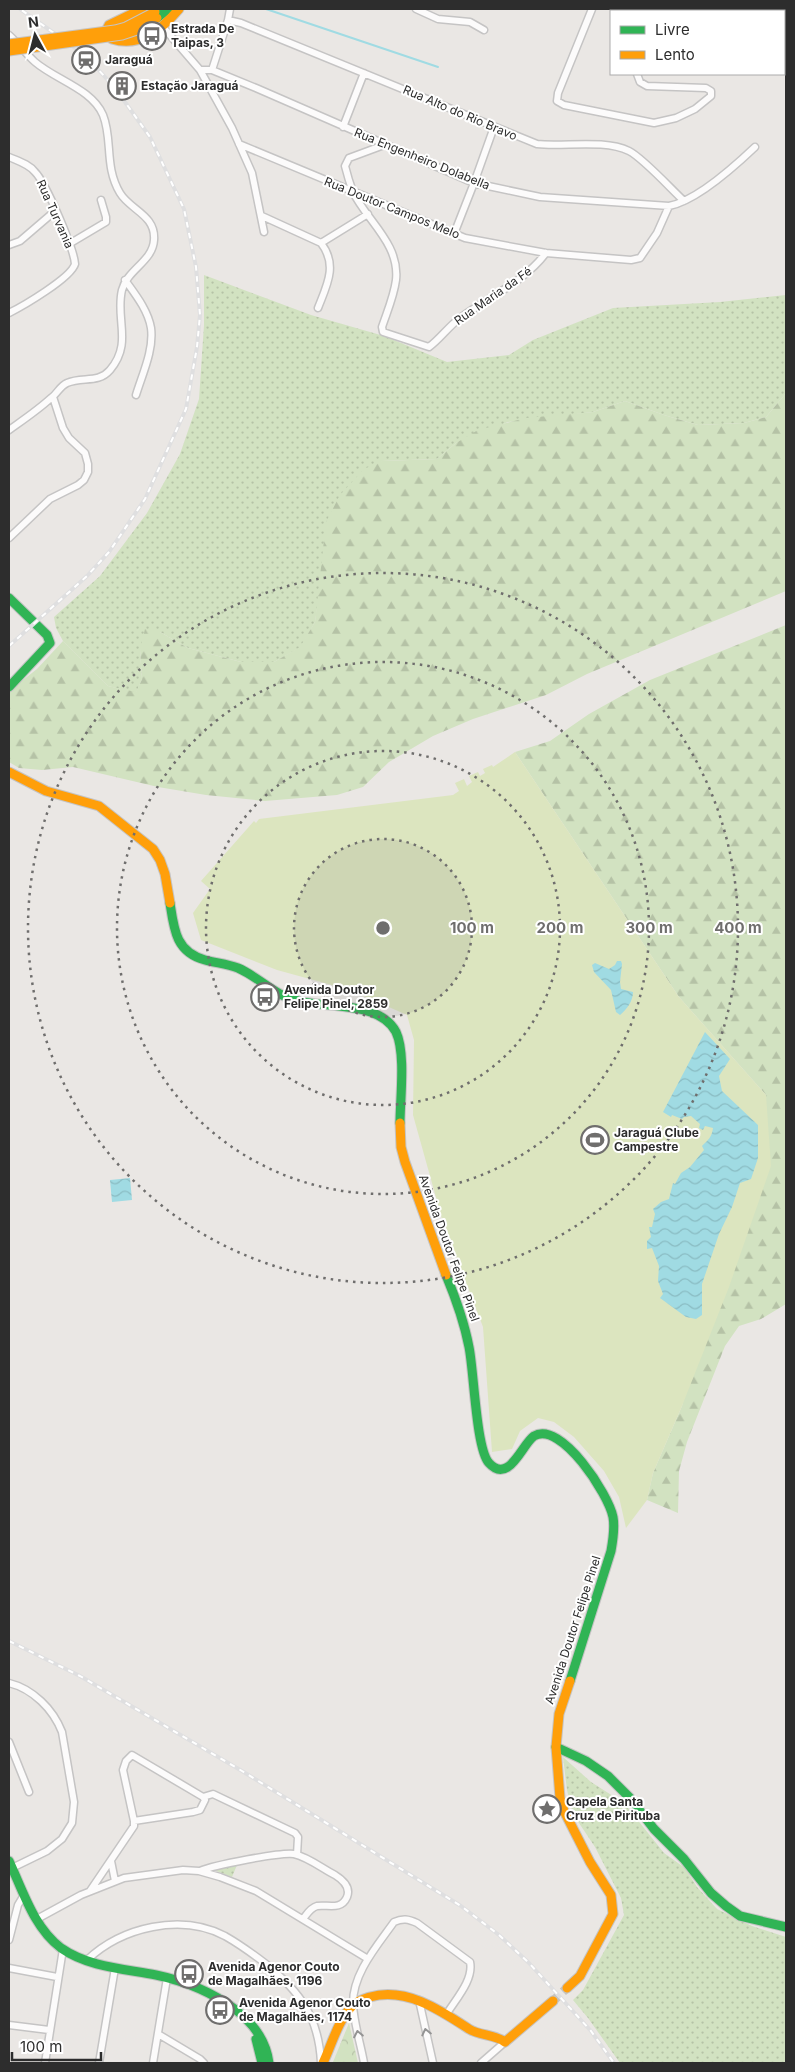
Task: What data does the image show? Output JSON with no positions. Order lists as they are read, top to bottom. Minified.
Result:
{"streets":{"street":["Rua Alto do Rio Bravo","Rua Engenheiro Dolabella","Rua Doutor Campos Melo","Rua Turvania","Rua Maria da Fé","Avenida Doutor Felipe Pinel"]},"crossings":[["Rua Alto do Rio Bravo","Rua Engenheiro Dolabella"],["Rua Engenheiro Dolabella","Rua Doutor Campos Melo"],["Rua Doutor Campos Melo","Rua Maria da Fé"]],"places":{"bus stop":["Estrada De Taipas, 3","Avenida Doutor Felipe Pinel, 2859","Avenida Agenor Couto de Magalhães, 1196","Avenida Agenor Couto de Magalhães, 1174"],"station":["Jaraguá"],"building":["Estação Jaraguá"],"sports":["Jaraguá Clube Campestre"],"place":["Capela Santa Cruz de Pirituba"]},"legend":["Livre","Lento"],"scale_bar":"100 m","north":"top","rings":["100 m","200 m","300 m","400 m"]}
